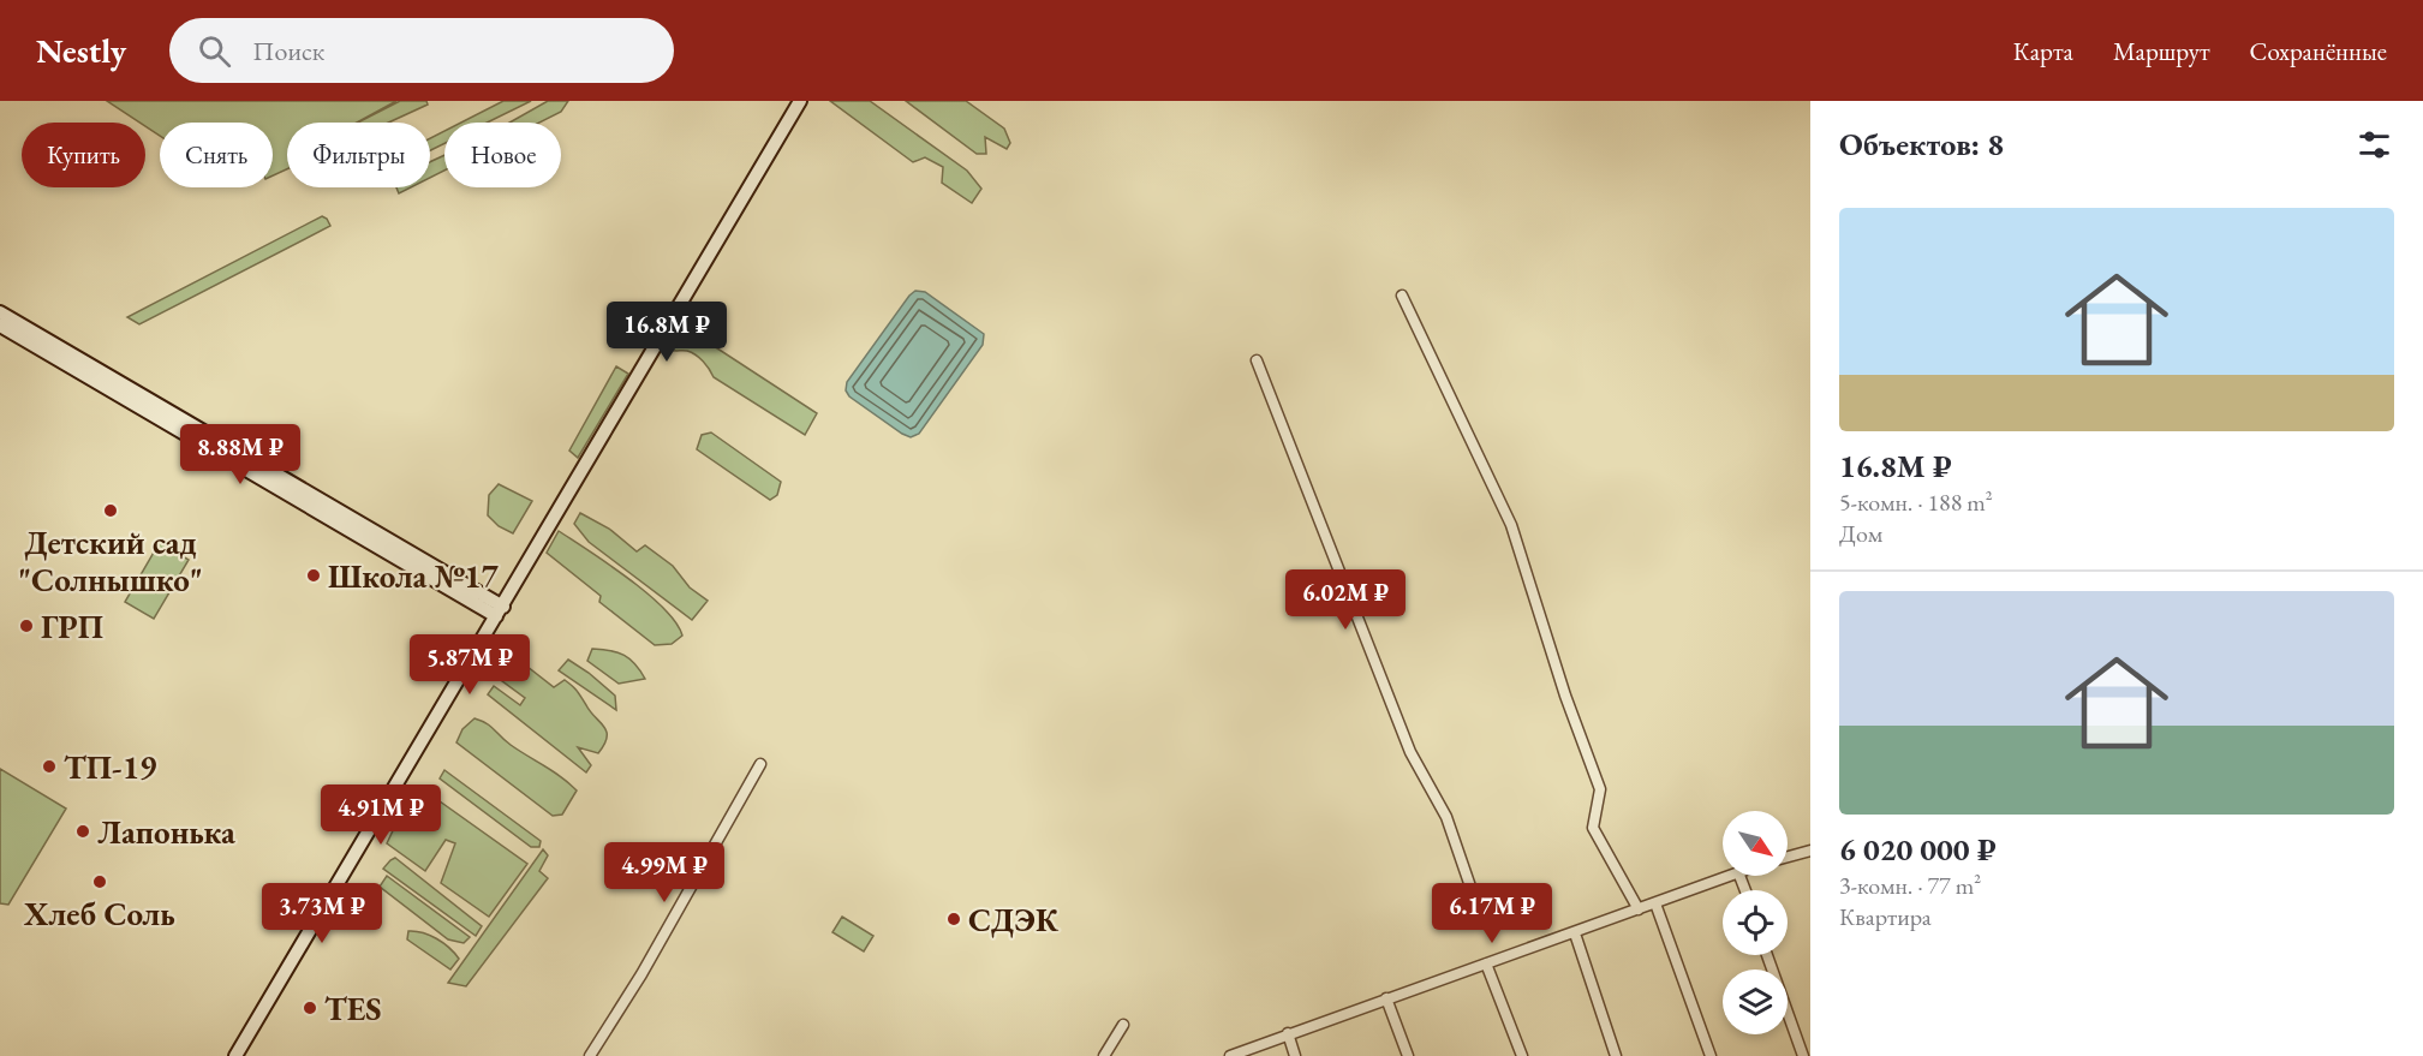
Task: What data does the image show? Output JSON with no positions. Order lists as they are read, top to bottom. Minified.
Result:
{"places":["Детский сад \"Солнышко\"","Школа №17","ГРП","ТП-19","Лапонька","Хлеб Соль","СДЭК","TES"],"north":"bottom right","page":{"header":"Nestly","search":"Поиск","nav":["Карта","Маршрут","Сохранённые"],"heading":"Объектов: 8","chip":["Купить","Снять","Фильтры","Новое"],"list":[{"name":"16.8M ₽","note":"5-комн. · 188 m² · Дом"},{"name":"6 020 000 ₽","note":"3-комн. · 77 m² · Квартира"}],"price":["16.8M ₽","8.88M ₽","6.02M ₽","5.87M ₽","4.91M ₽","4.99M ₽","3.73M ₽","6.17M ₽"]}}
